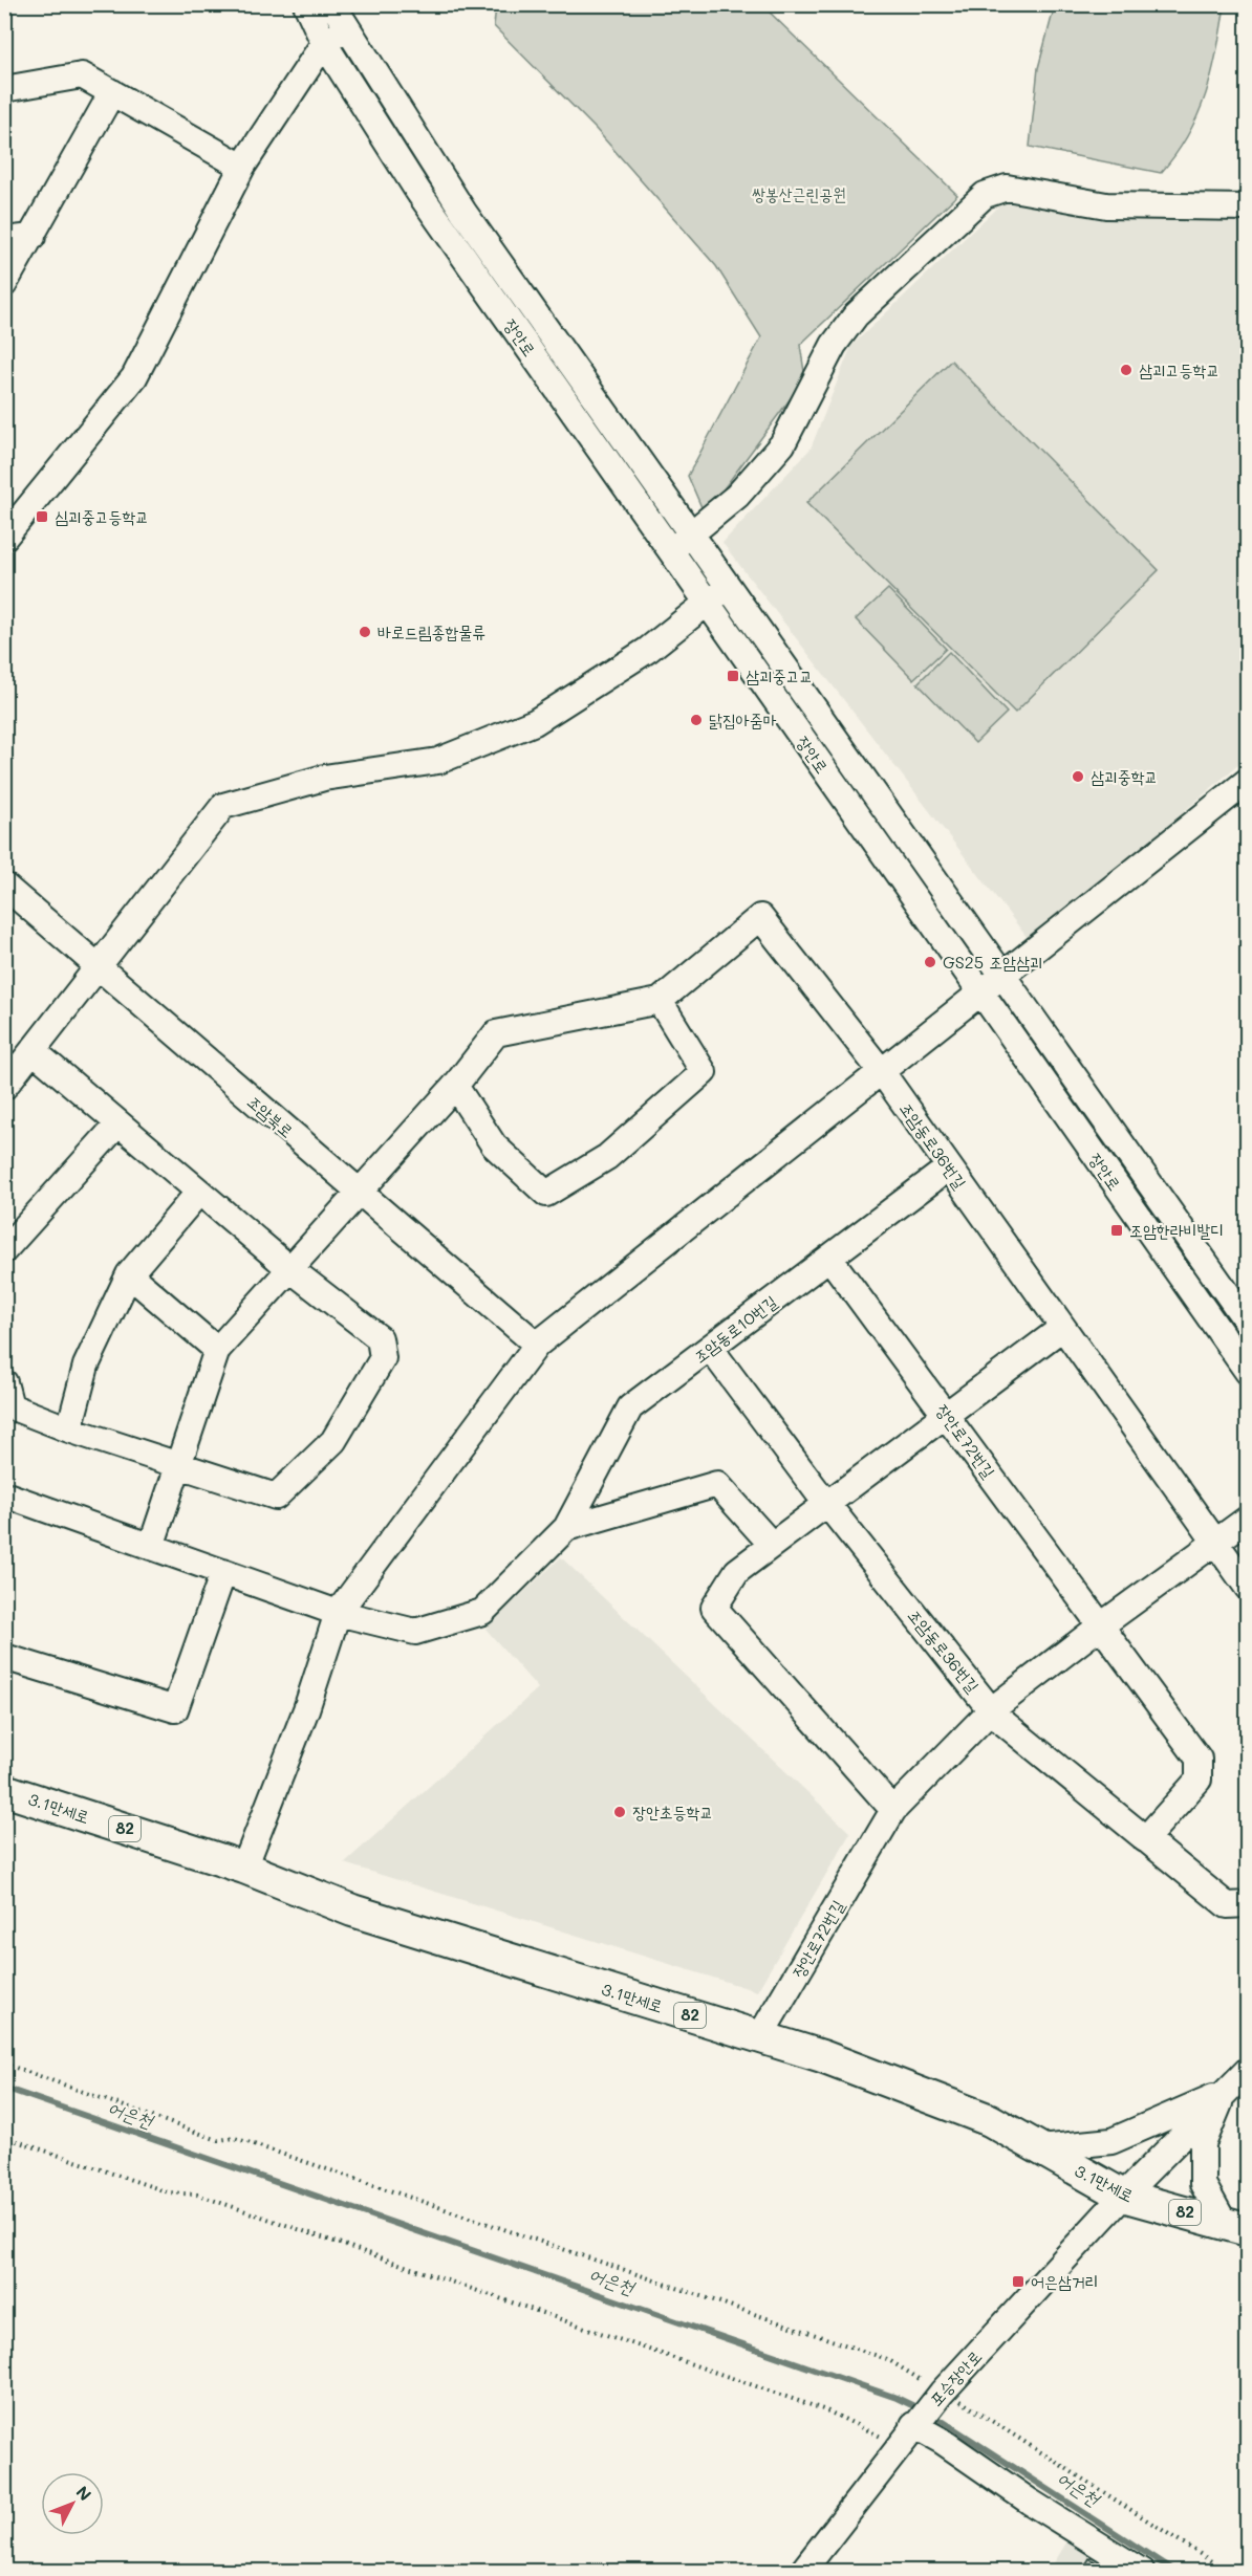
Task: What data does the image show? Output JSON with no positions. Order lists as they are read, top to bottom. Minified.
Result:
{"streets":{"main road":["3.1만세로","82"],"street":["장안로","조암북로","조암동로36번길","조암동로10번길","장안로72번길","포승장안로"]},"crossings":[["조암동로36번길","조암동로10번길"],["조암동로36번길","장안로72번길"],["조암동로10번길","장안로72번길"],["장안로72번길","3.1만세로"],["3.1만세로","포승장안로"]],"water":["어은천"],"parks":["쌍봉산근린공원"],"places":{"other":["삼괴고등학교","바로드림종합물류","닭집아줌마","삼괴중학교","GS25 조암삼괴","장안초등학교"],"transit":["심괴중고등학교","삼괴중고교","조암한라비발디","어은삼거리"]},"north":"top right"}
